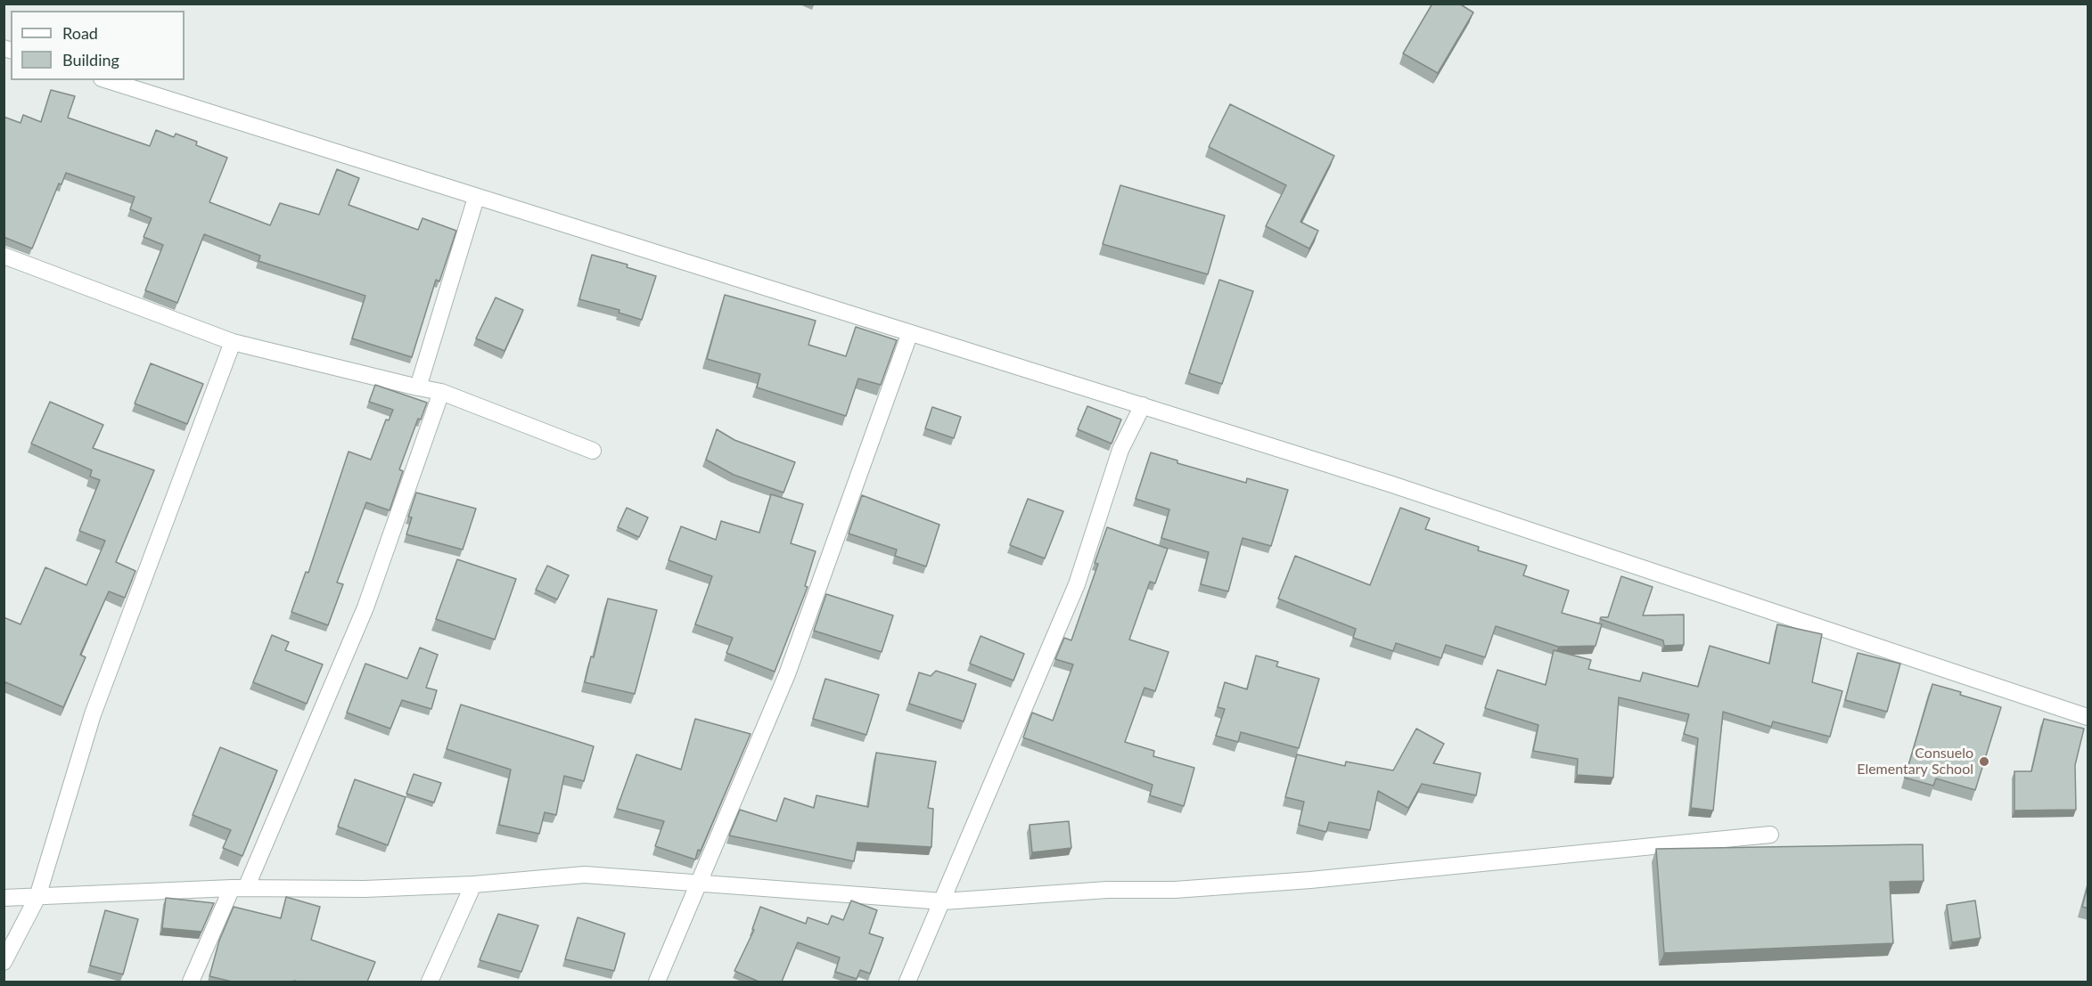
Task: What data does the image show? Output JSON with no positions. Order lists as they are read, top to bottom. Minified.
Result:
{"places":["Consuelo Elementary School"],"legend":["Road","Building"]}
